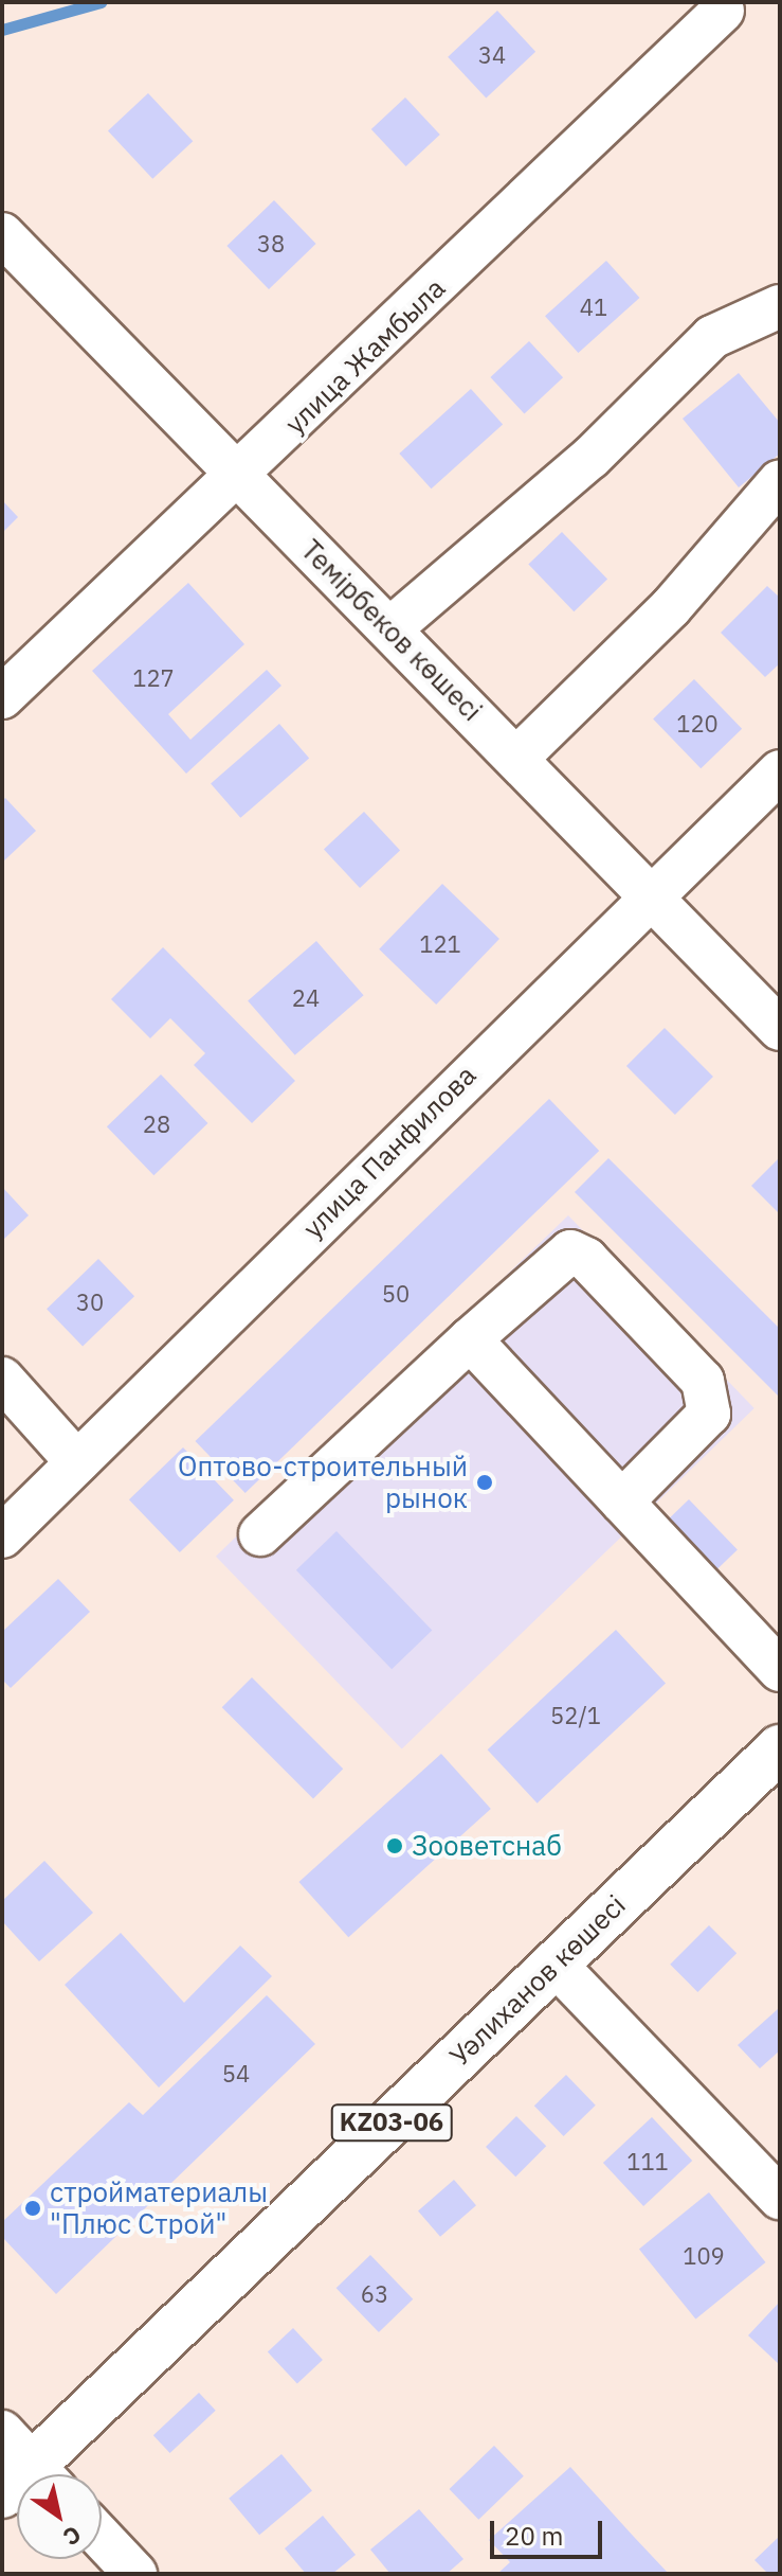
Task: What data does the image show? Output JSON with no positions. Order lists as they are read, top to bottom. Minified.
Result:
{"streets":{"main road":["Уәлиханов көшесі","KZ03-06"],"street":["улица Жамбыла","Темірбеков көшесі","улица Панфилова"]},"crossings":[["улица Жамбыла","Темірбеков көшесі"],["Темірбеков көшесі","улица Панфилова"]],"places":["Оптово-строительный рынок","Зооветснаб","стройматериалы \"Плюс Строй\""],"house_numbers":["34","38","41","127","120","121","24","28","50","30","52/1","54","111","109","63"],"scale_bar":"20 m","north":"bottom right"}
